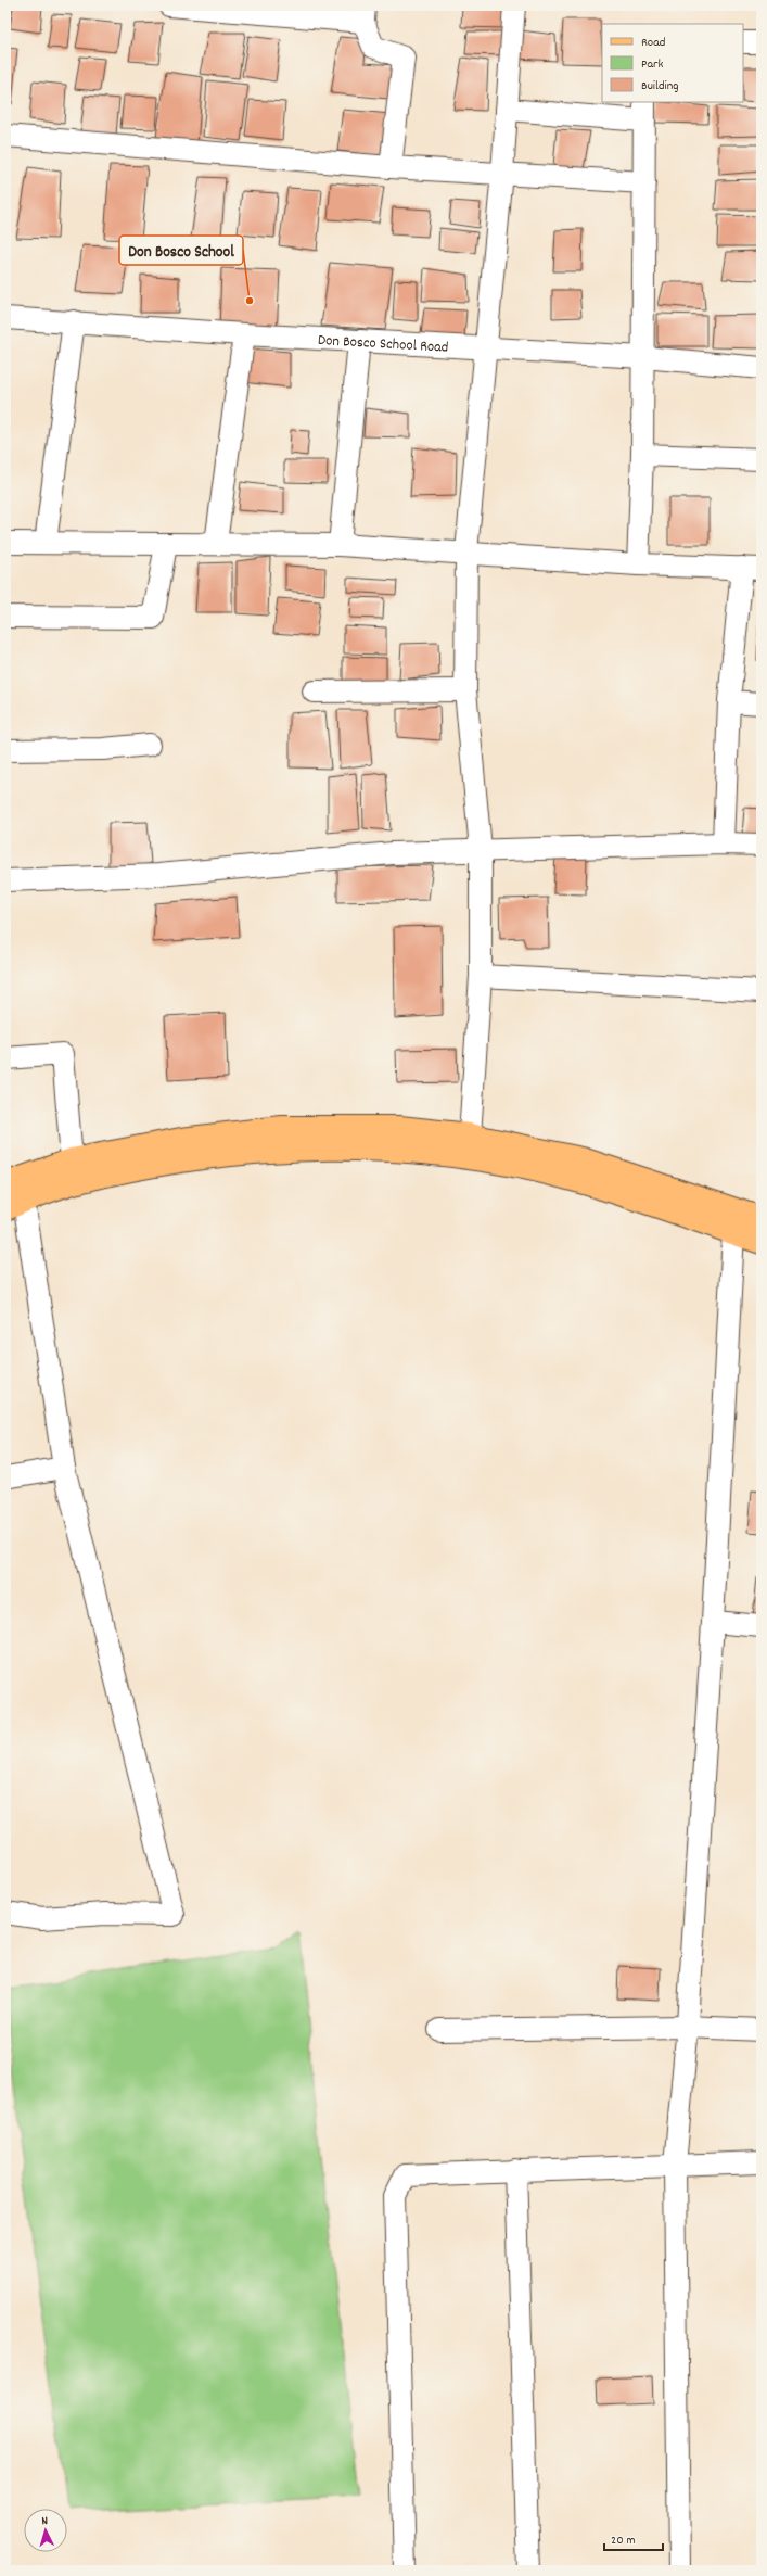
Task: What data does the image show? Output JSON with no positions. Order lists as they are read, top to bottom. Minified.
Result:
{"streets":{"street":["Don Bosco School Road"]},"places":["Don Bosco School"],"legend":["Road","Park","Building"],"scale_bar":"20 m","north":"top"}
